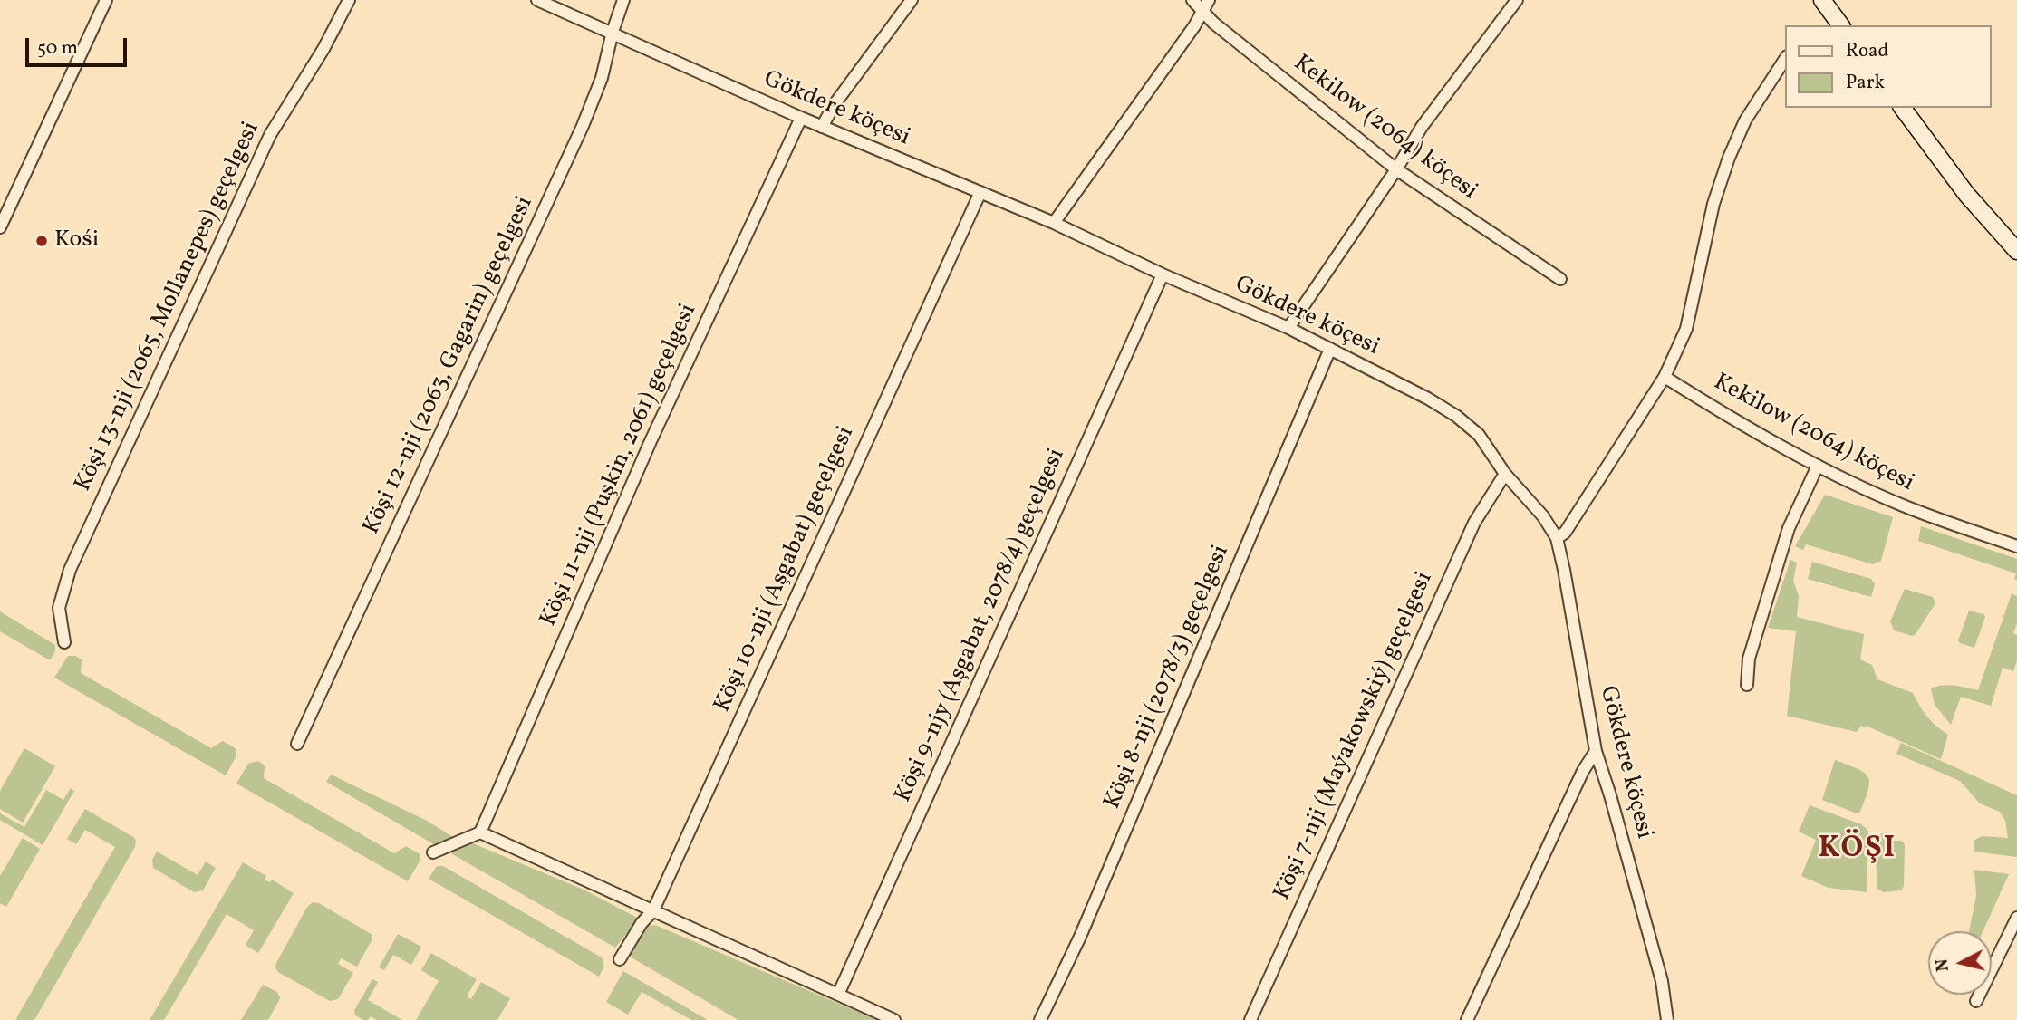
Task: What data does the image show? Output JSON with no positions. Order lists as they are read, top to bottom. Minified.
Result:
{"streets":{"street":["Gökdere köçesi","Kekilow (2064) köçesi","Köşi 13-nji (2065, Mollanepes) geçelgesi","Köşi 12-nji (2063, Gagarin) geçelgesi","Köşi 11-nji (Puşkin, 2061) geçelgesi","Köşi 10-nji (Aşgabat) geçelgesi","Köşi 9-njy (Aşgabat, 2078/4) geçelgesi","Köşi 8-nji (2078/3) geçelgesi","Köşi 7-nji (Maýakowskiý) geçelgesi"]},"crossings":[["Gökdere köçesi","Köşi 12-nji (2063, Gagarin) geçelgesi"],["Gökdere köçesi","Köşi 11-nji (Puşkin, 2061) geçelgesi"],["Gökdere köçesi","Köşi 10-nji (Aşgabat) geçelgesi"],["Gökdere köçesi","Köşi 9-njy (Aşgabat, 2078/4) geçelgesi"],["Gökdere köçesi","Köşi 8-nji (2078/3) geçelgesi"],["Gökdere köçesi","Köşi 7-nji (Maýakowskiý) geçelgesi"]],"districts":["KÖŞI"],"places":["Kośi"],"legend":["Road","Park"],"scale_bar":"50 m","north":"left"}
